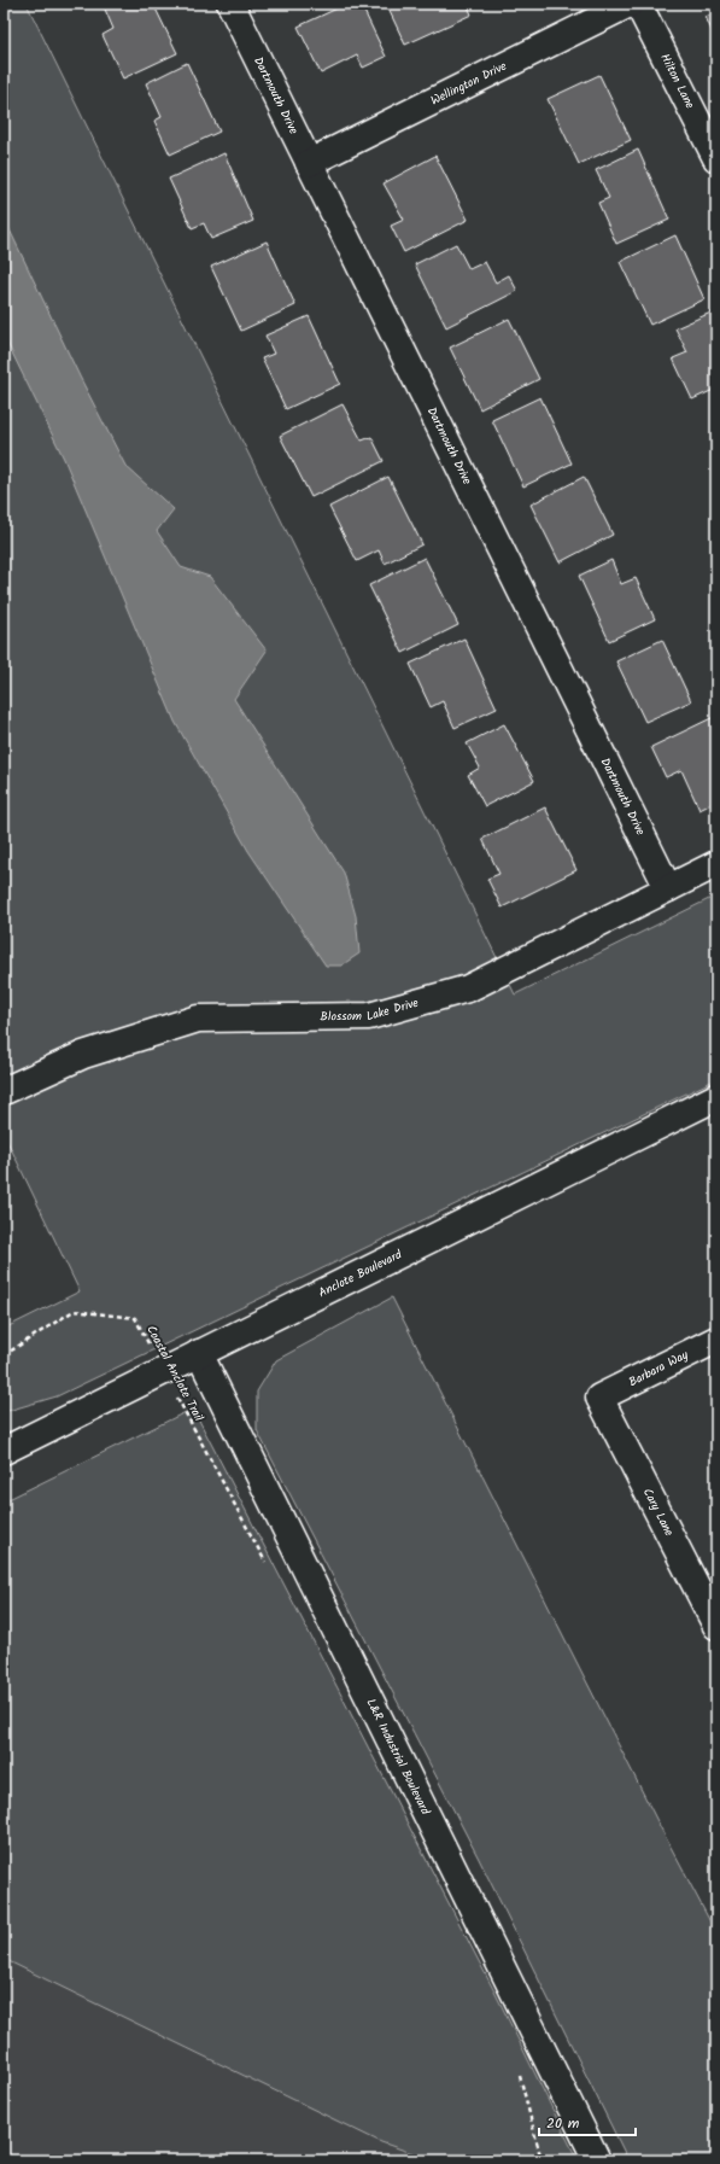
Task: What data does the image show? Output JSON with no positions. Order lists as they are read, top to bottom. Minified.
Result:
{"streets":{"street":["Hilton Lane","Wellington Drive","Dartmouth Drive","Blossom Lake Drive","Anclote Boulevard","Barbara Way","Cary Lane","L&R Industrial Boulevard"],"path":["Coastal Anclote Trail"]},"crossings":[["Wellington Drive","Dartmouth Drive"],["Dartmouth Drive","Blossom Lake Drive"],["Anclote Boulevard","Coastal Anclote Trail"],["Anclote Boulevard","L&R Industrial Boulevard"],["Barbara Way","Cary Lane"]],"scale_bar":"20 m"}
